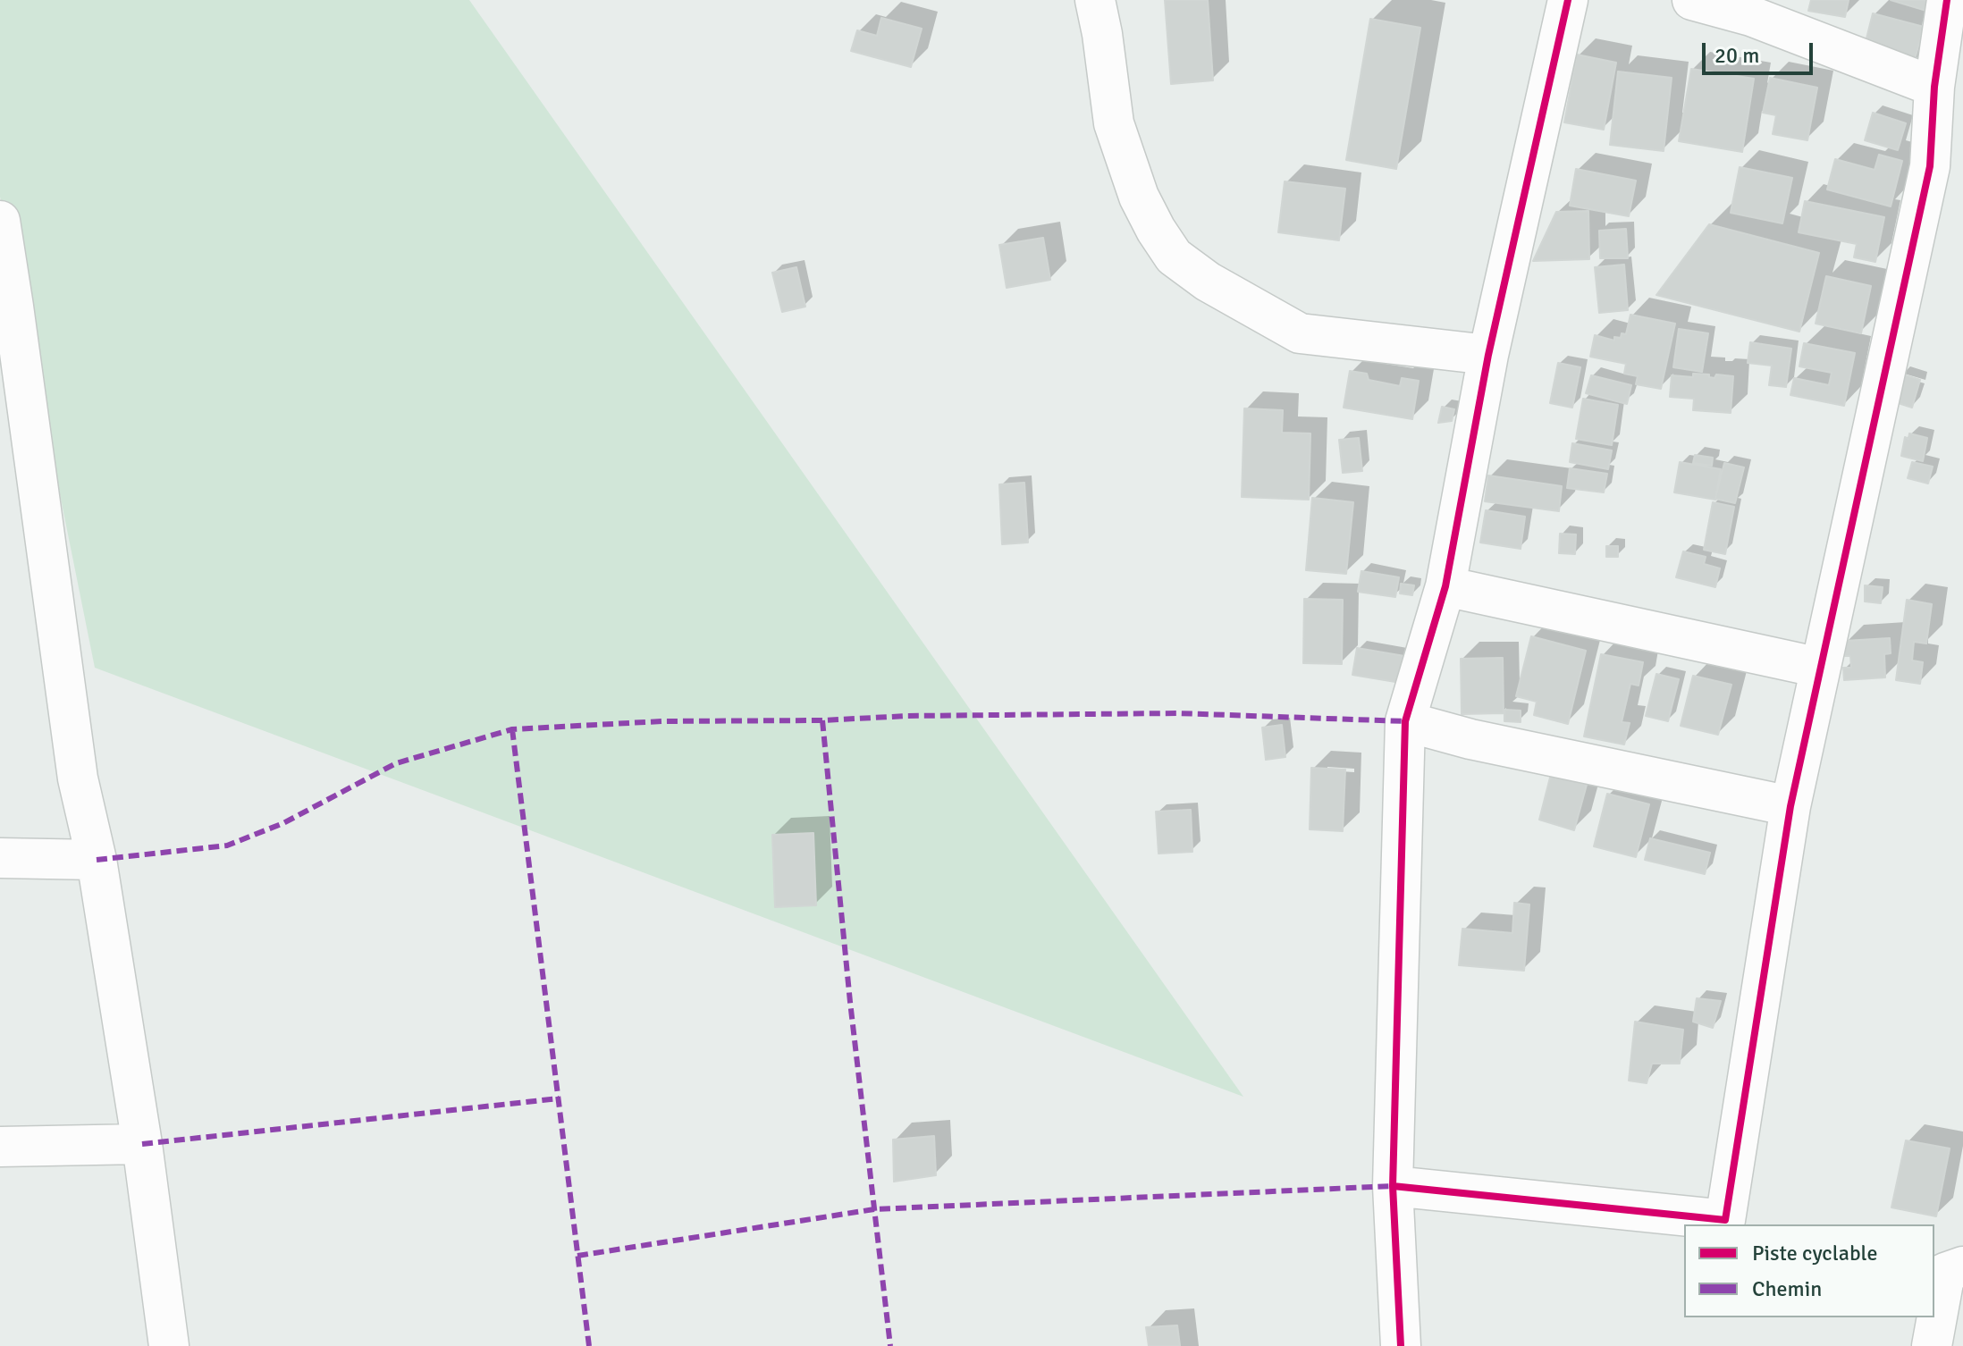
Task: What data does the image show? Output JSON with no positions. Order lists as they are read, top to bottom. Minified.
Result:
{"legend":["Piste cyclable","Chemin"],"scale_bar":"20 m"}
